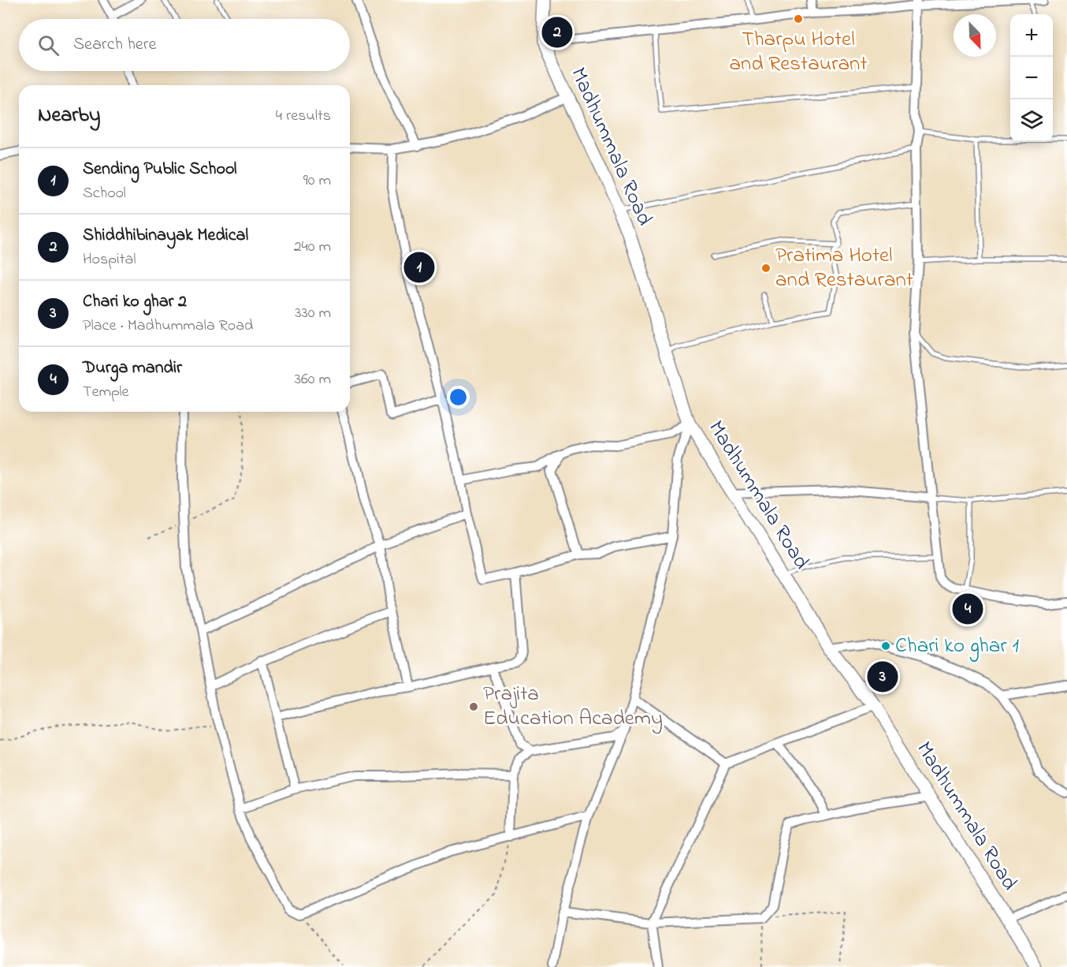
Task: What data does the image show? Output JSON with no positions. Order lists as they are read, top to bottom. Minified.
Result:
{"streets":{"street":["Madhummala Road"]},"places":["Tharpu Hotel and Restaurant","Pratima Hotel and Restaurant","Chari ko ghar 1","Prajita Education Academy"],"north":"bottom right","page":{"map_buttons":["+","−"],"pins":["2","1","4","3"],"search":"Search here","heading":["Nearby","4 results"],"list":[{"mark":"1","name":"Sending Public School","note":"School","value":"90 m"},{"mark":"2","name":"Shiddhibinayak Medical","note":"Hospital","value":"240 m"},{"mark":"3","name":"Chari ko ghar 2","note":"Place · Madhummala Road","value":"330 m"},{"mark":"4","name":"Durga mandir","note":"Temple","value":"360 m"}]}}
